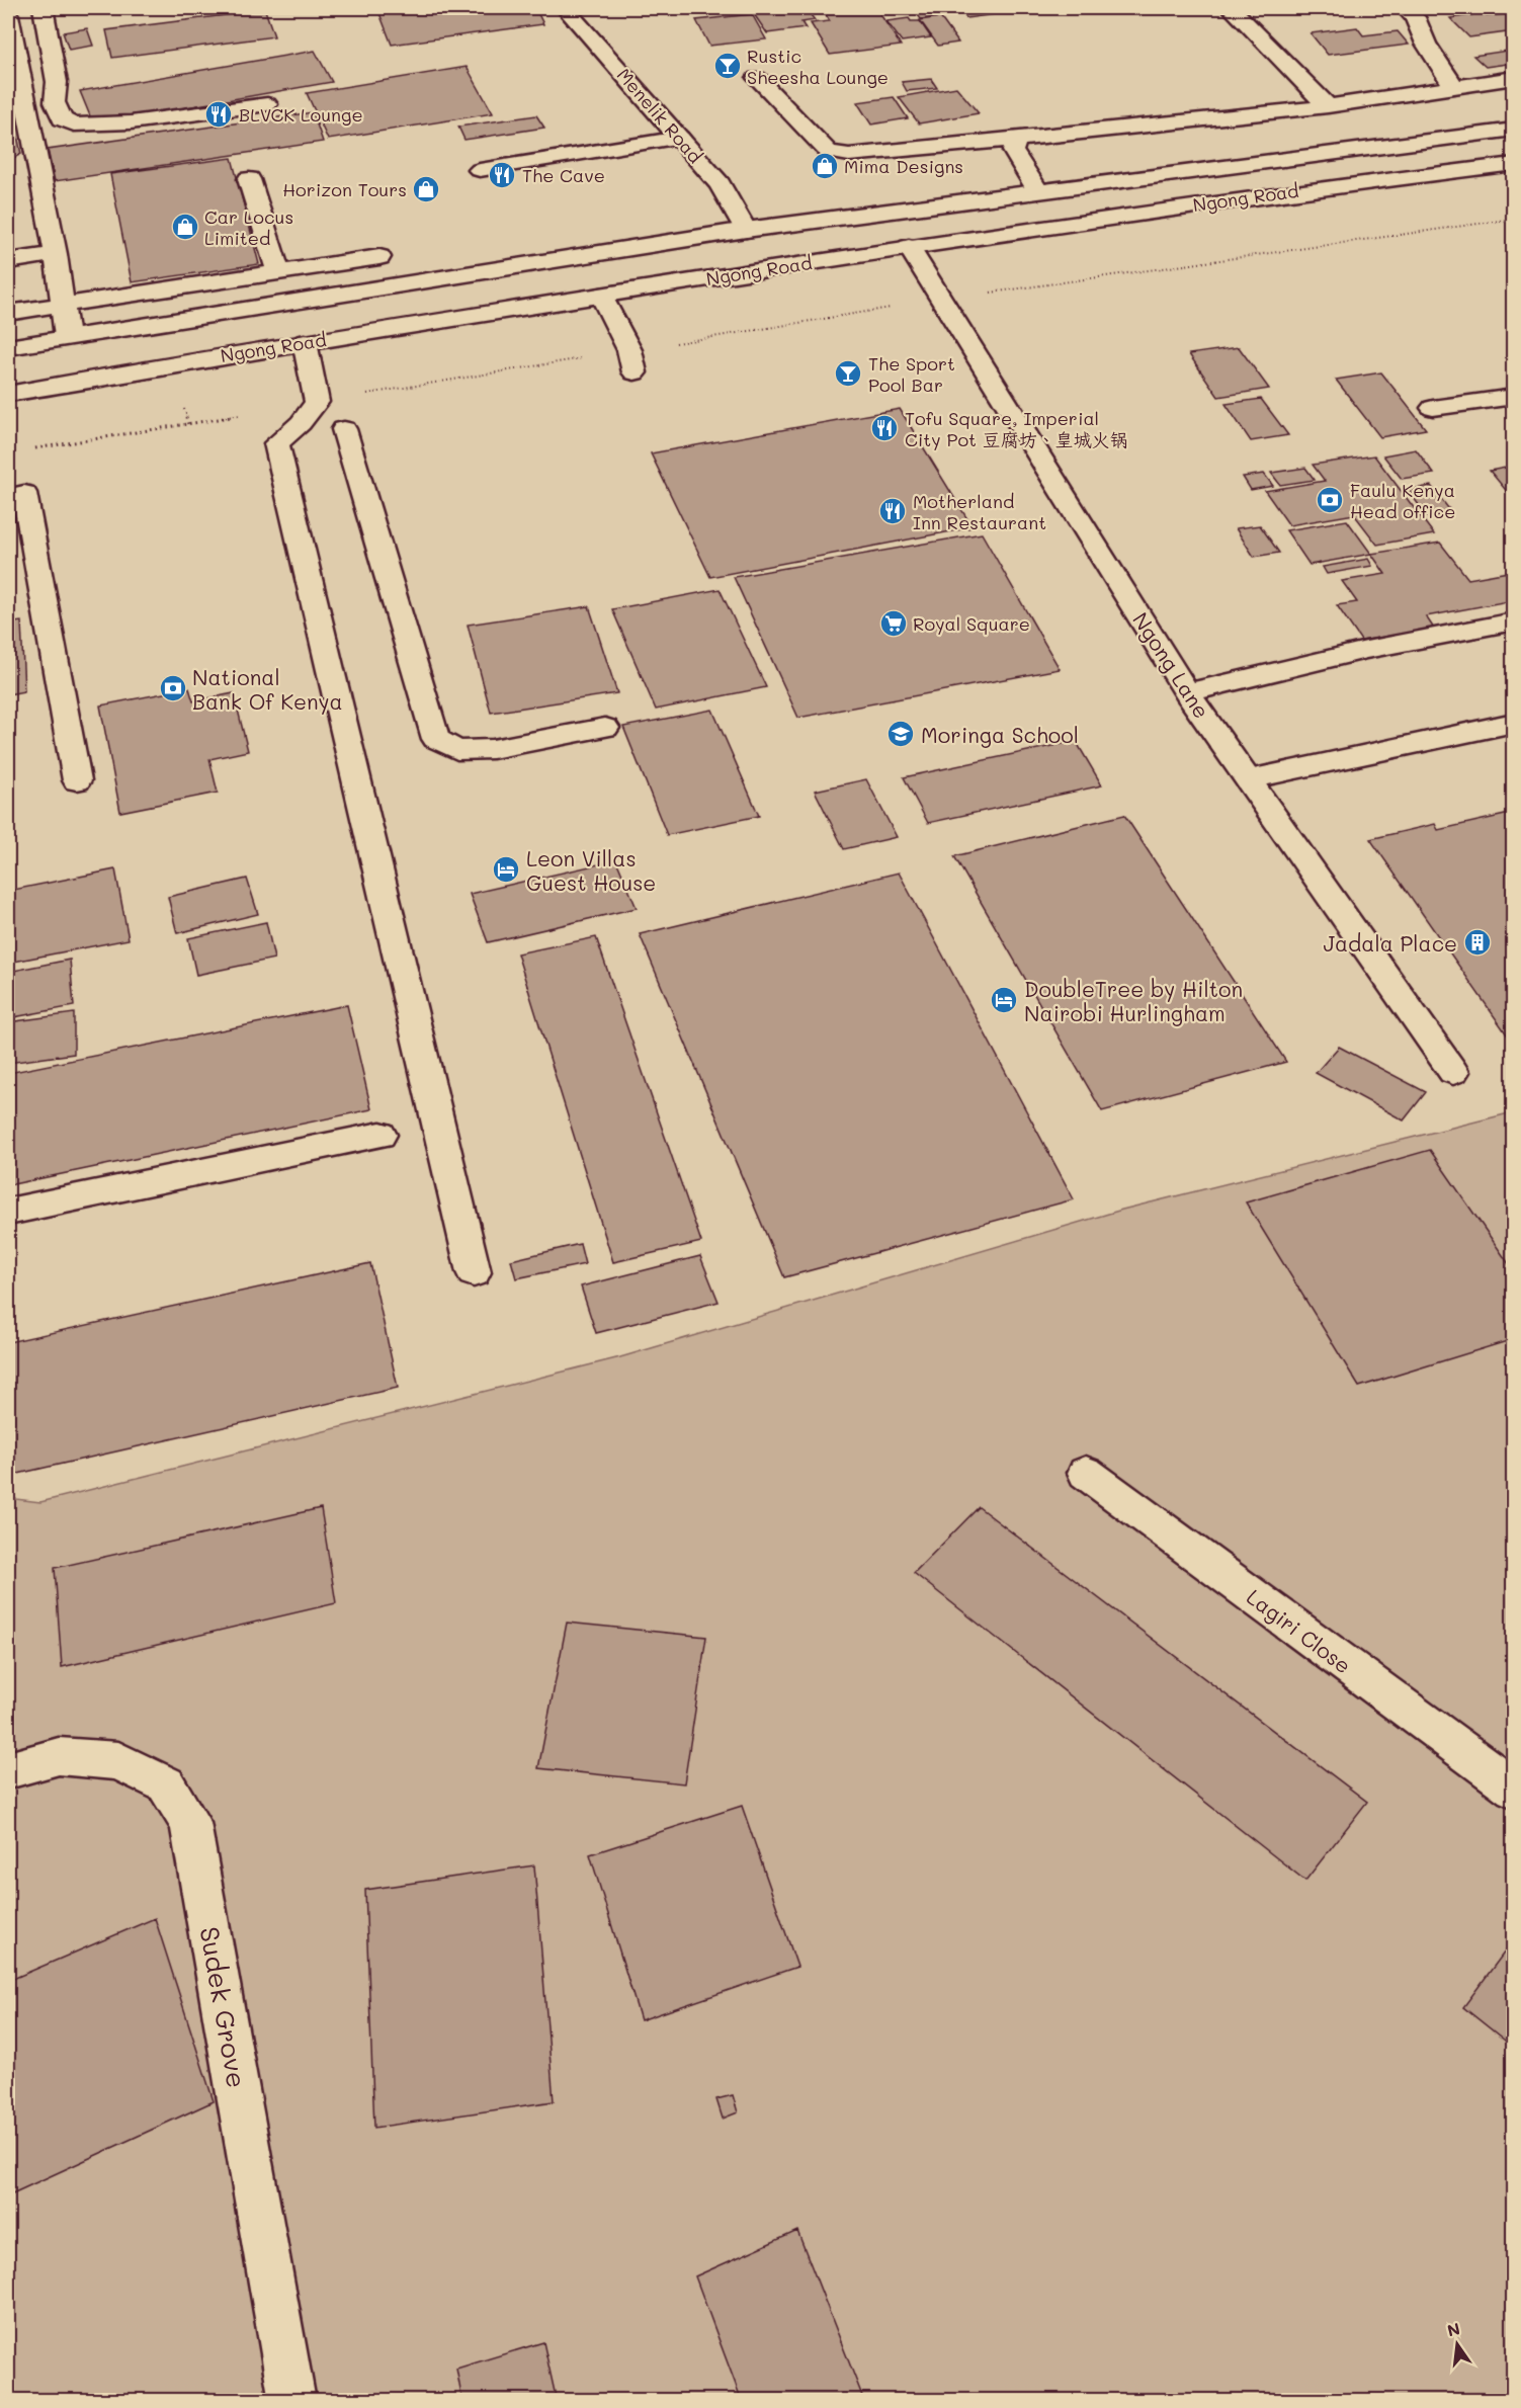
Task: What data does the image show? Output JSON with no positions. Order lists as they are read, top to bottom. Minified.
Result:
{"streets":{"street":["Menelik Road","Ngong Road","Ngong Lane","Lagiri Close","Sudek Grove"]},"crossings":[["Menelik Road","Ngong Road"],["Ngong Road","Ngong Lane"]],"places":{"bar":["Rustic Sheesha Lounge","The Sport Pool Bar"],"restaurant":["BLVCK Lounge","The Cave","Tofu Square, Imperial City Pot 豆腐坊、皇城火锅","Motherland Inn Restaurant"],"shop":["Mima Designs","Horizon Tours","Car Locus Limited"],"bank":["Faulu Kenya Head office","National Bank Of Kenya"],"supermarket":["Royal Square"],"school or university":["Moringa School"],"hotel":["Leon Villas Guest House","DoubleTree by Hilton Nairobi Hurlingham"],"building":["Jadala Place"]},"north":"top"}
